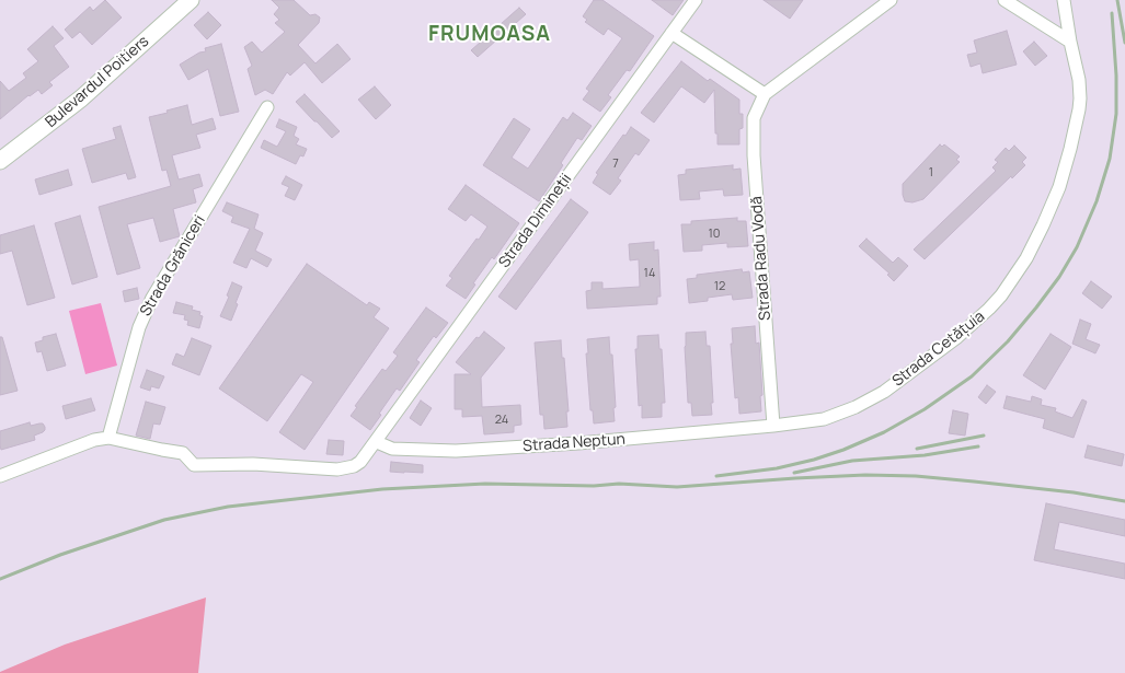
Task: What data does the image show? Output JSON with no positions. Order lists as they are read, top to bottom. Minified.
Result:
{"streets":{"main road":["Bulevardul Poitiers"],"street":["Strada Dimineții","Strada Radu Vodă","Strada Grăniceri","Strada Cetățuia","Strada Neptun"]},"crossings":[["Strada Dimineții","Strada Neptun"],["Strada Radu Vodă","Strada Cetățuia"],["Strada Radu Vodă","Strada Neptun"],["Strada Cetățuia","Strada Neptun"]],"districts":["FRUMOASA"],"house_numbers":["7","1","10","14","12","24"]}
